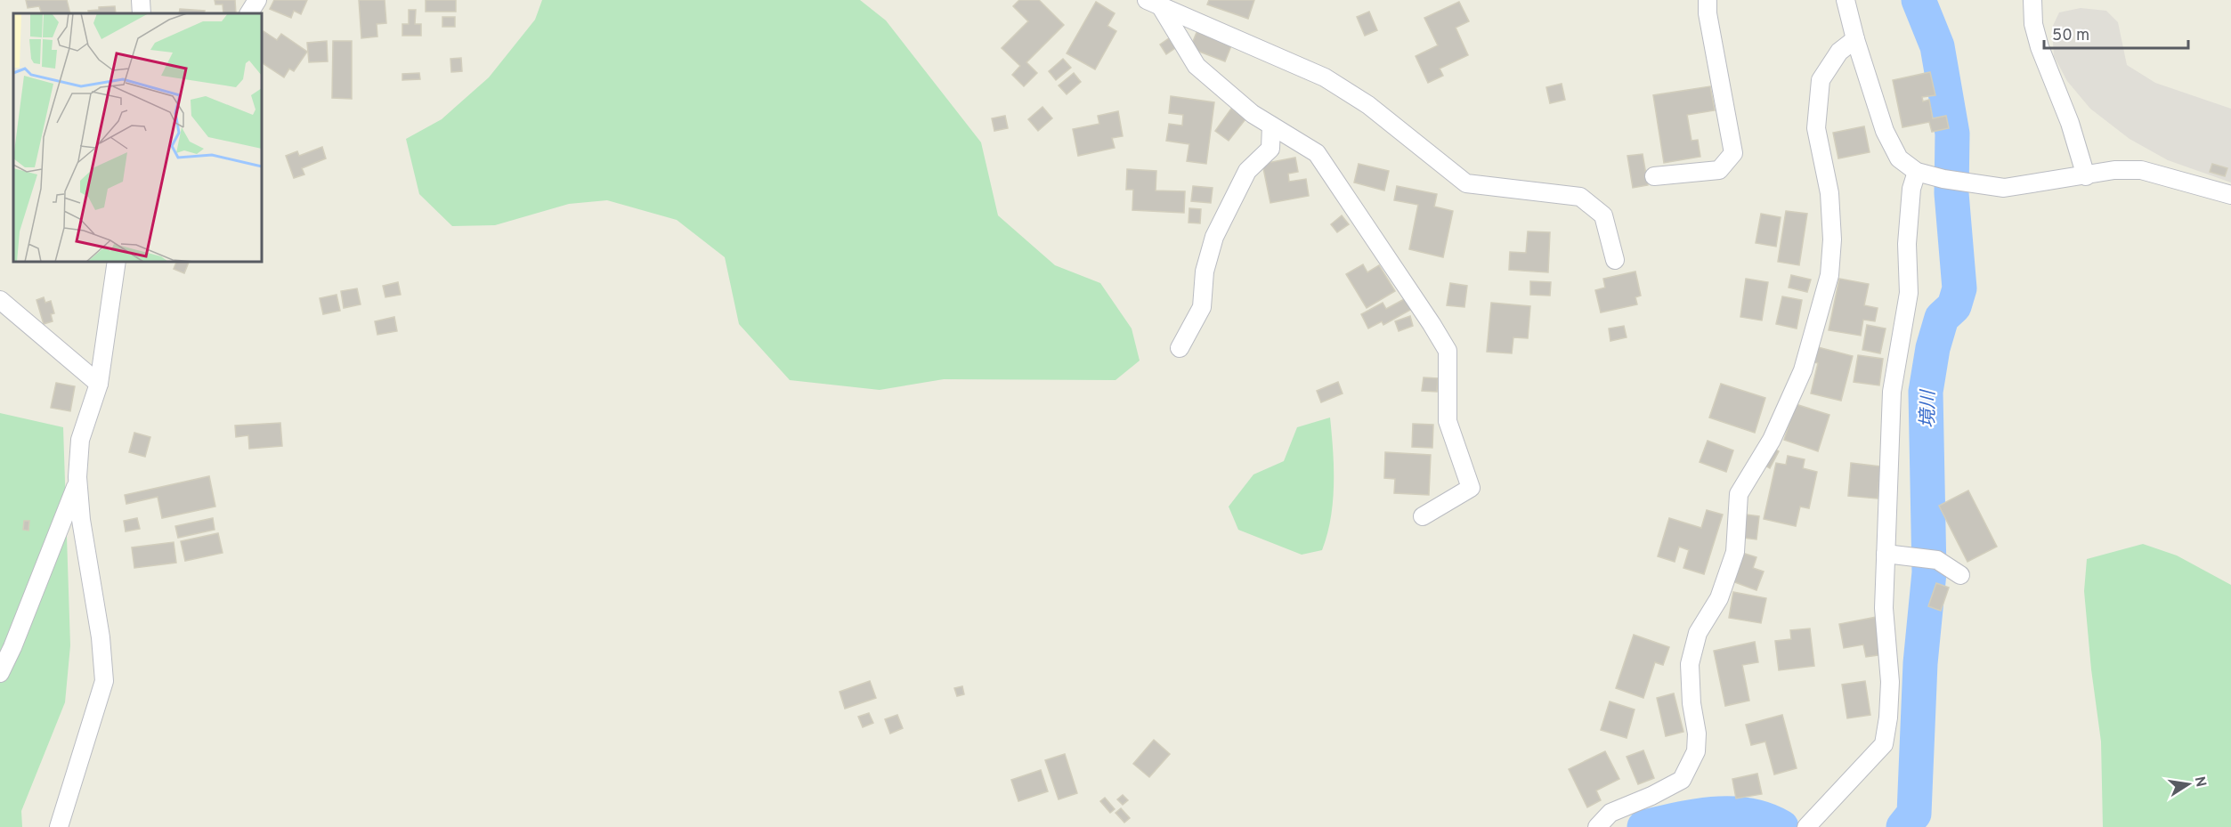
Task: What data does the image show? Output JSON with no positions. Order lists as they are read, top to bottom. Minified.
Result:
{"water":["境川"],"scale_bar":"50 m","north":"right"}
